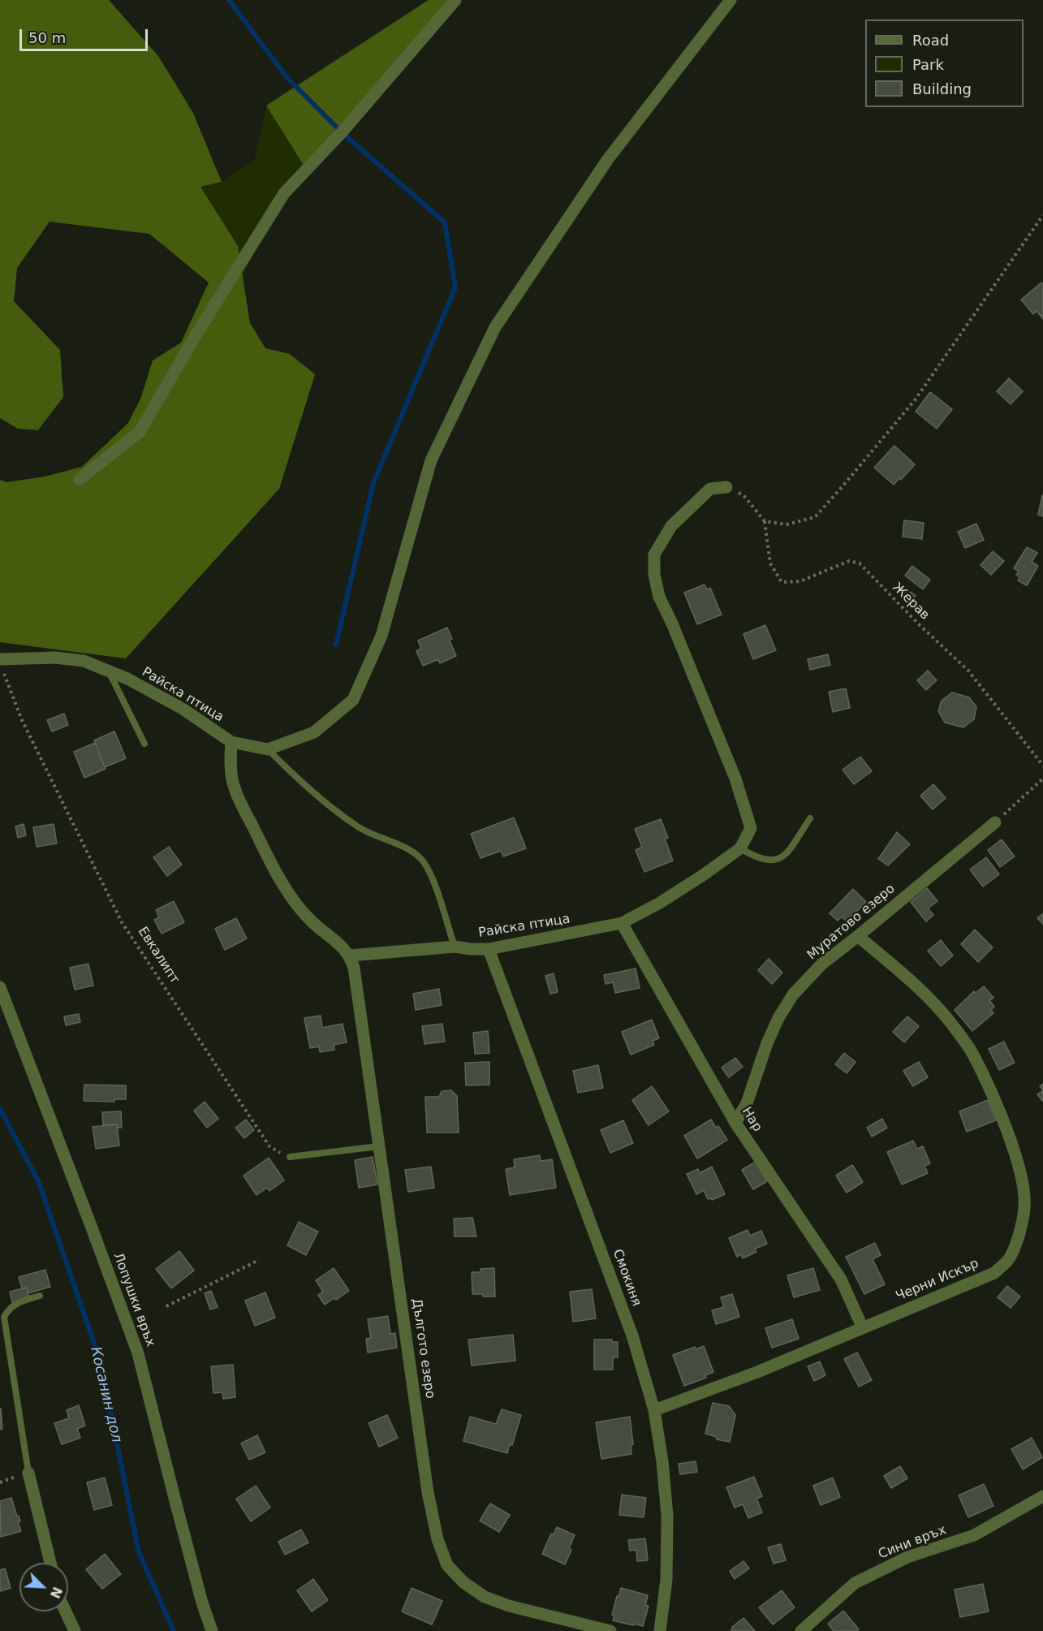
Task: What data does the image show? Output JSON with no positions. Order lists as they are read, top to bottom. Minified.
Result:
{"streets":{"street":["Райска птица","Муратово езеро","Нар","Смокиня","Черни Искър","Лопушки връх","Дългото езеро","Сини връх"],"path":["Жерав","Евкалипт"]},"crossings":[["Райска птица","Нар"],["Райска птица","Смокиня"],["Райска птица","Дългото езеро"],["Муратово езеро","Нар"],["Муратово езеро","Черни Искър"],["Нар","Черни Искър"],["Смокиня","Черни Искър"]],"water":["Косанин дол"],"legend":["Road","Park","Building"],"scale_bar":"50 m","north":"bottom right"}
